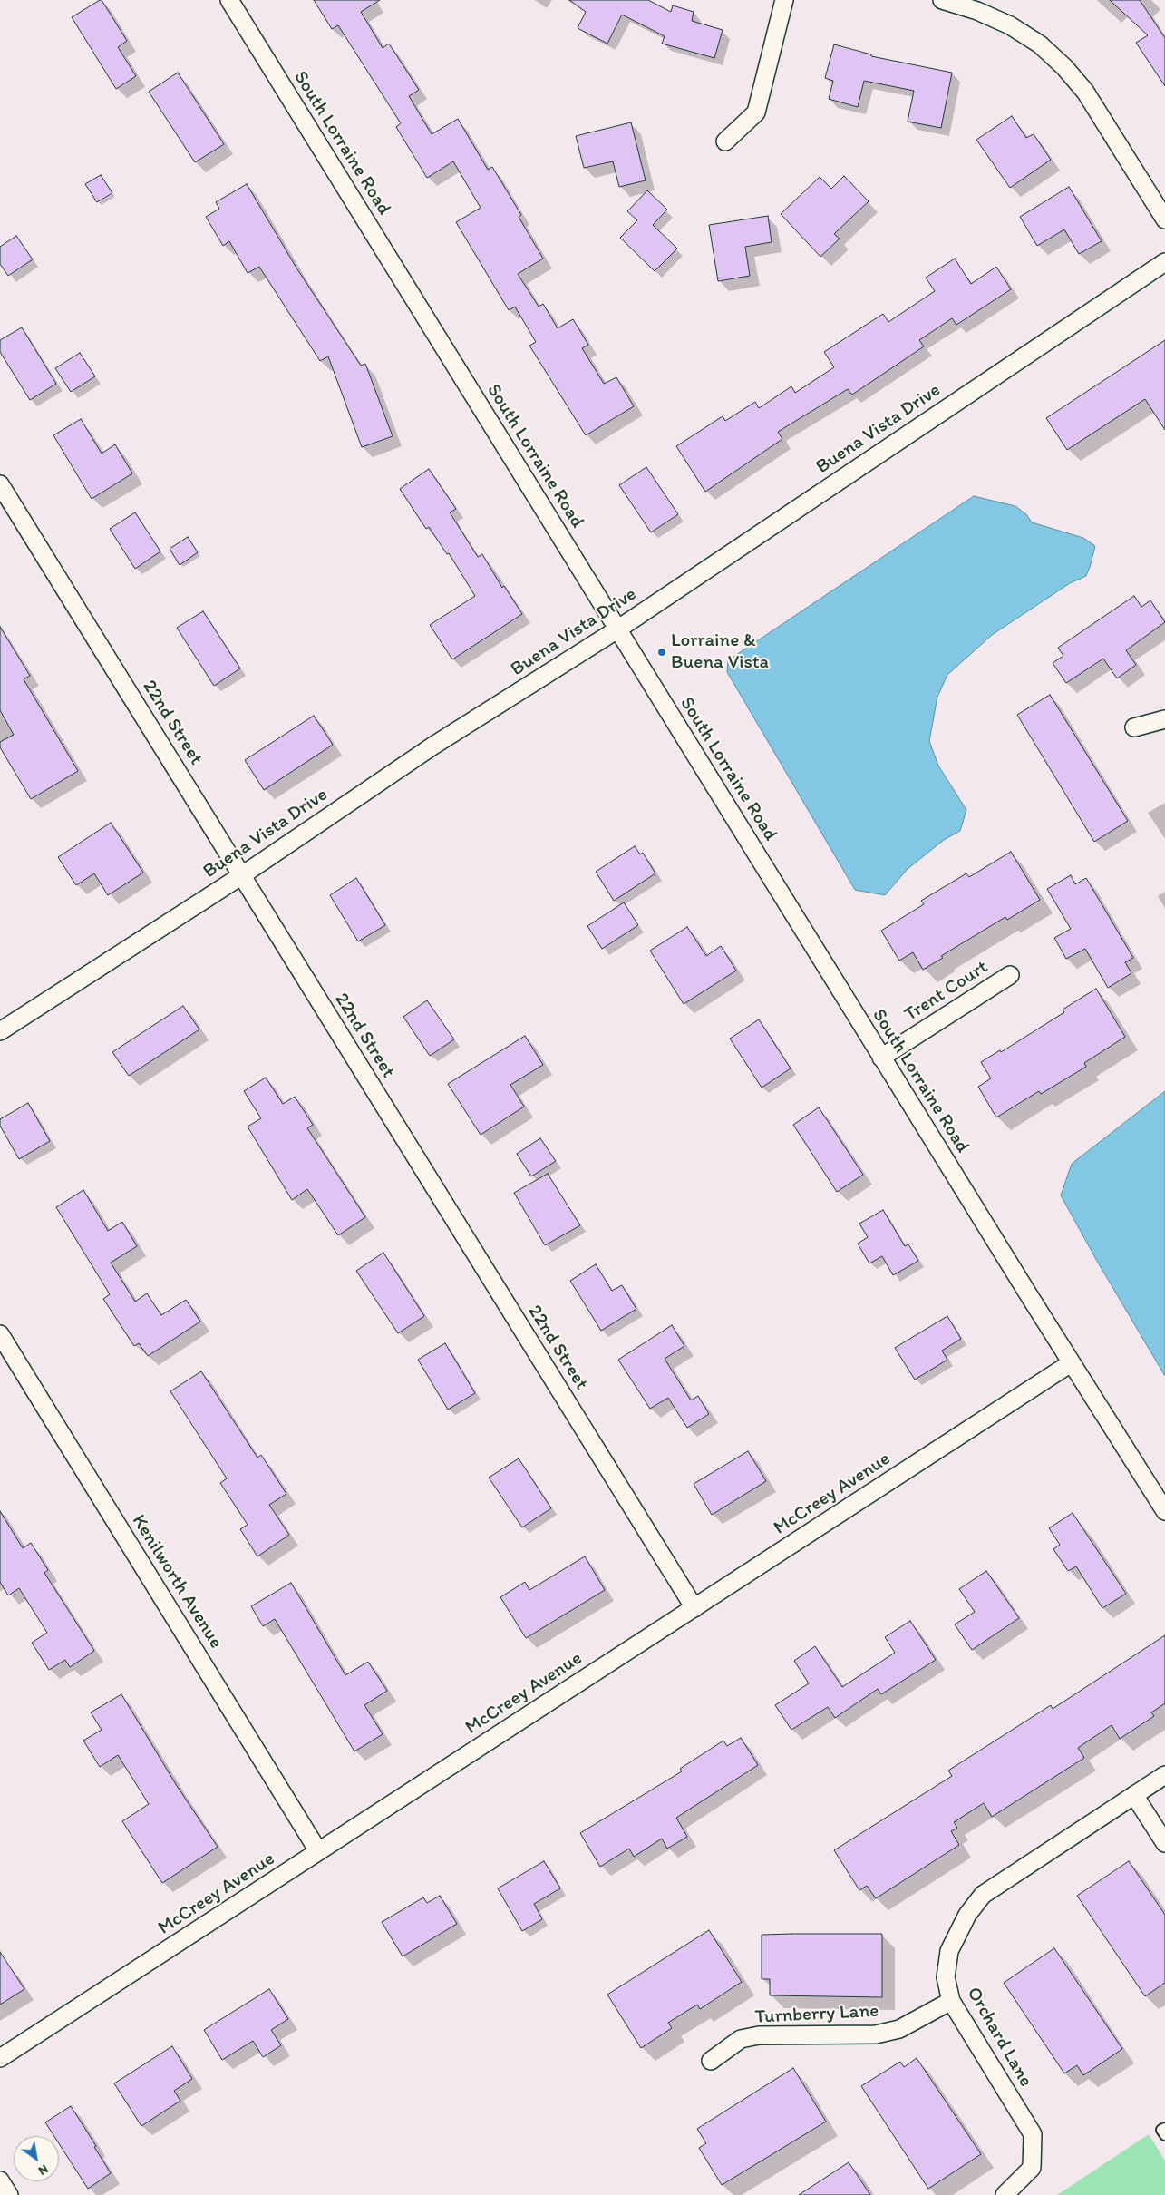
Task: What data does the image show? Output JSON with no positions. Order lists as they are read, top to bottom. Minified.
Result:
{"streets":{"street":["South Lorraine Road","Buena Vista Drive","22nd Street","Trent Court","McCreey Avenue","Kenilworth Avenue","Turnberry Lane","Orchard Lane"]},"crossings":[["South Lorraine Road","Buena Vista Drive"],["South Lorraine Road","Trent Court"],["South Lorraine Road","McCreey Avenue"],["Buena Vista Drive","22nd Street"],["22nd Street","McCreey Avenue"],["McCreey Avenue","Kenilworth Avenue"],["Turnberry Lane","Orchard Lane"]],"places":["Lorraine & Buena Vista"],"north":"bottom right"}
